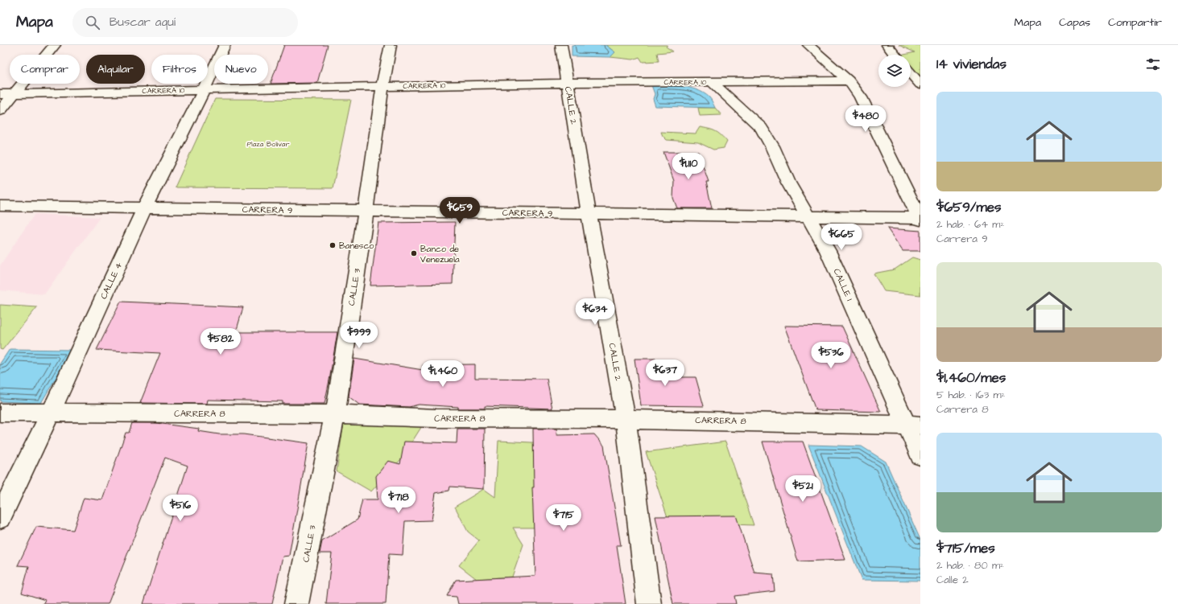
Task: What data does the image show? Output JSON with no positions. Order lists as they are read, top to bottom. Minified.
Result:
{"streets":{"street":["CARRERA 10","CALLE 2","CARRERA 9","CALLE 4","CALLE 1","CALLE 3","CARRERA 8"]},"crossings":[["CARRERA 10","CALLE 2"],["CARRERA 10","CALLE 4"],["CARRERA 10","CALLE 1"],["CARRERA 10","CALLE 3"],["CALLE 2","CARRERA 9"],["CALLE 2","CARRERA 8"],["CARRERA 9","CALLE 4"],["CARRERA 9","CALLE 1"],["CARRERA 9","CALLE 3"],["CALLE 4","CARRERA 8"],["CALLE 1","CARRERA 8"],["CALLE 3","CARRERA 8"]],"parks":["Plaza Bolívar"],"places":["Banesco","Banco de Venezuela"],"page":{"header":"Mapa","search":"Buscar aquí","nav":["Mapa","Capas","Compartir"],"heading":"14 viviendas","chip":["Comprar","Alquilar","Filtros","Nuevo"],"list":[{"name":"$659/mes","note":"2 hab. · 64 m² · Carrera 9"},{"name":"$1,460/mes","note":"5 hab. · 163 m² · Carrera 8"},{"name":"$715/mes","note":"2 hab. · 80 m² · Calle 2"}],"price":["$480","$1,110","$659","$665","$634","$999","$582","$536","$637","$1,460","$521","$718","$516","$715"]}}
